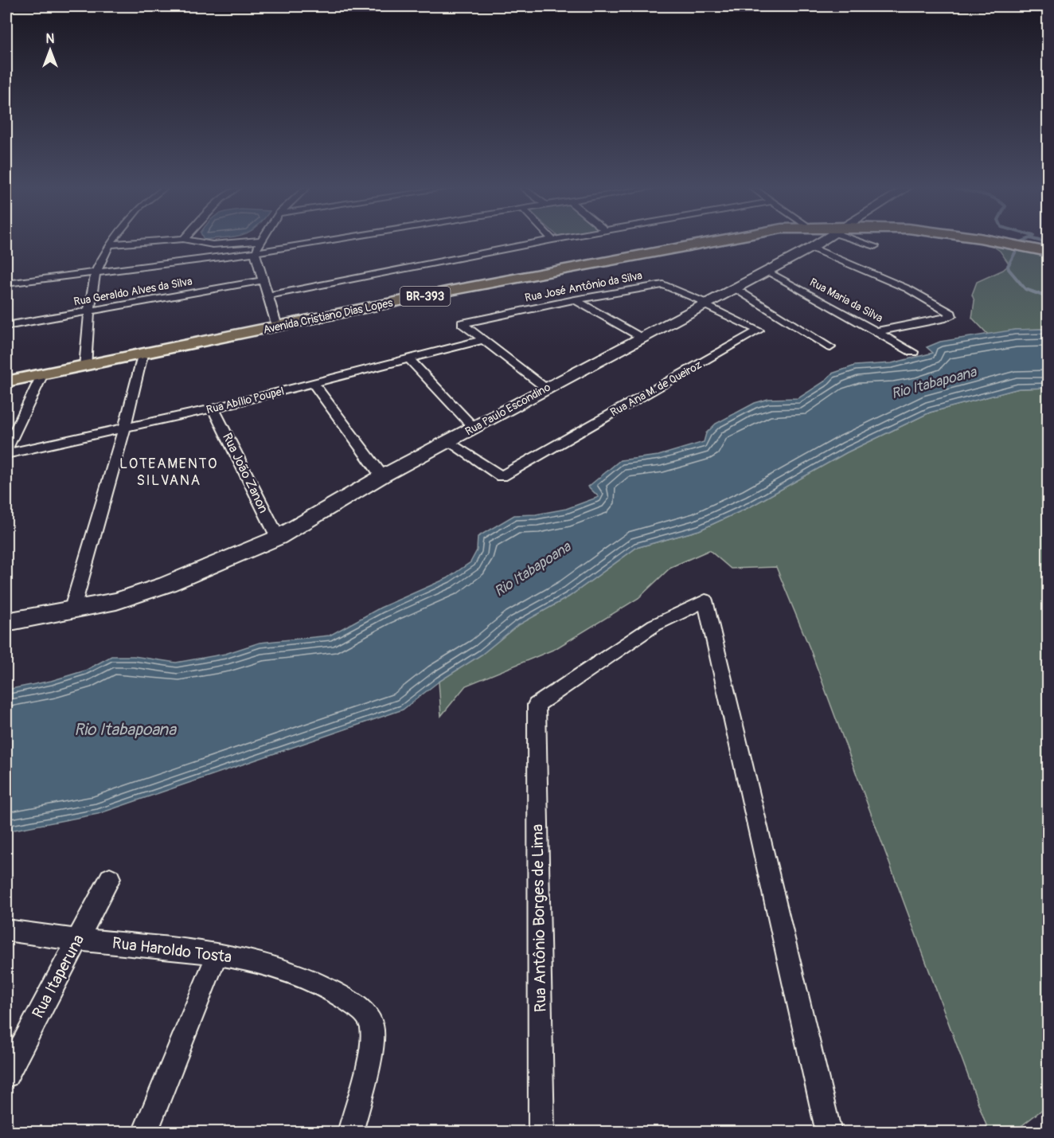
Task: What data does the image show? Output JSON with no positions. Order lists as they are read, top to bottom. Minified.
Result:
{"streets":{"main road":["BR-393","Avenida Cristiano Dias Lopes","Rua Paulo Escondino"],"street":["Rua José Antônio da Silva","Rua Geraldo Alves da Silva","Rua Maria da Silva","Rua Ana M. de Queiroz","Rua Abílio Poupel","Rua João Zanon","Rua Antônio Borges de Lima","Rua Haroldo Tosta","Rua Itaperuna"]},"crossings":[["Rua José Antônio da Silva","Rua Ana M. de Queiroz"],["Rua José Antônio da Silva","Rua Abílio Poupel"],["Rua José Antônio da Silva","Rua Paulo Escondino"],["Rua Maria da Silva","Rua Paulo Escondino"],["Rua Ana M. de Queiroz","Rua Paulo Escondino"],["Rua Abílio Poupel","Rua João Zanon"],["Rua Paulo Escondino","Rua João Zanon"],["Rua Haroldo Tosta","Rua Itaperuna"]],"districts":["LOTEAMENTO SILVANA"],"water":["Rio Itabapoana"],"north":"top"}
